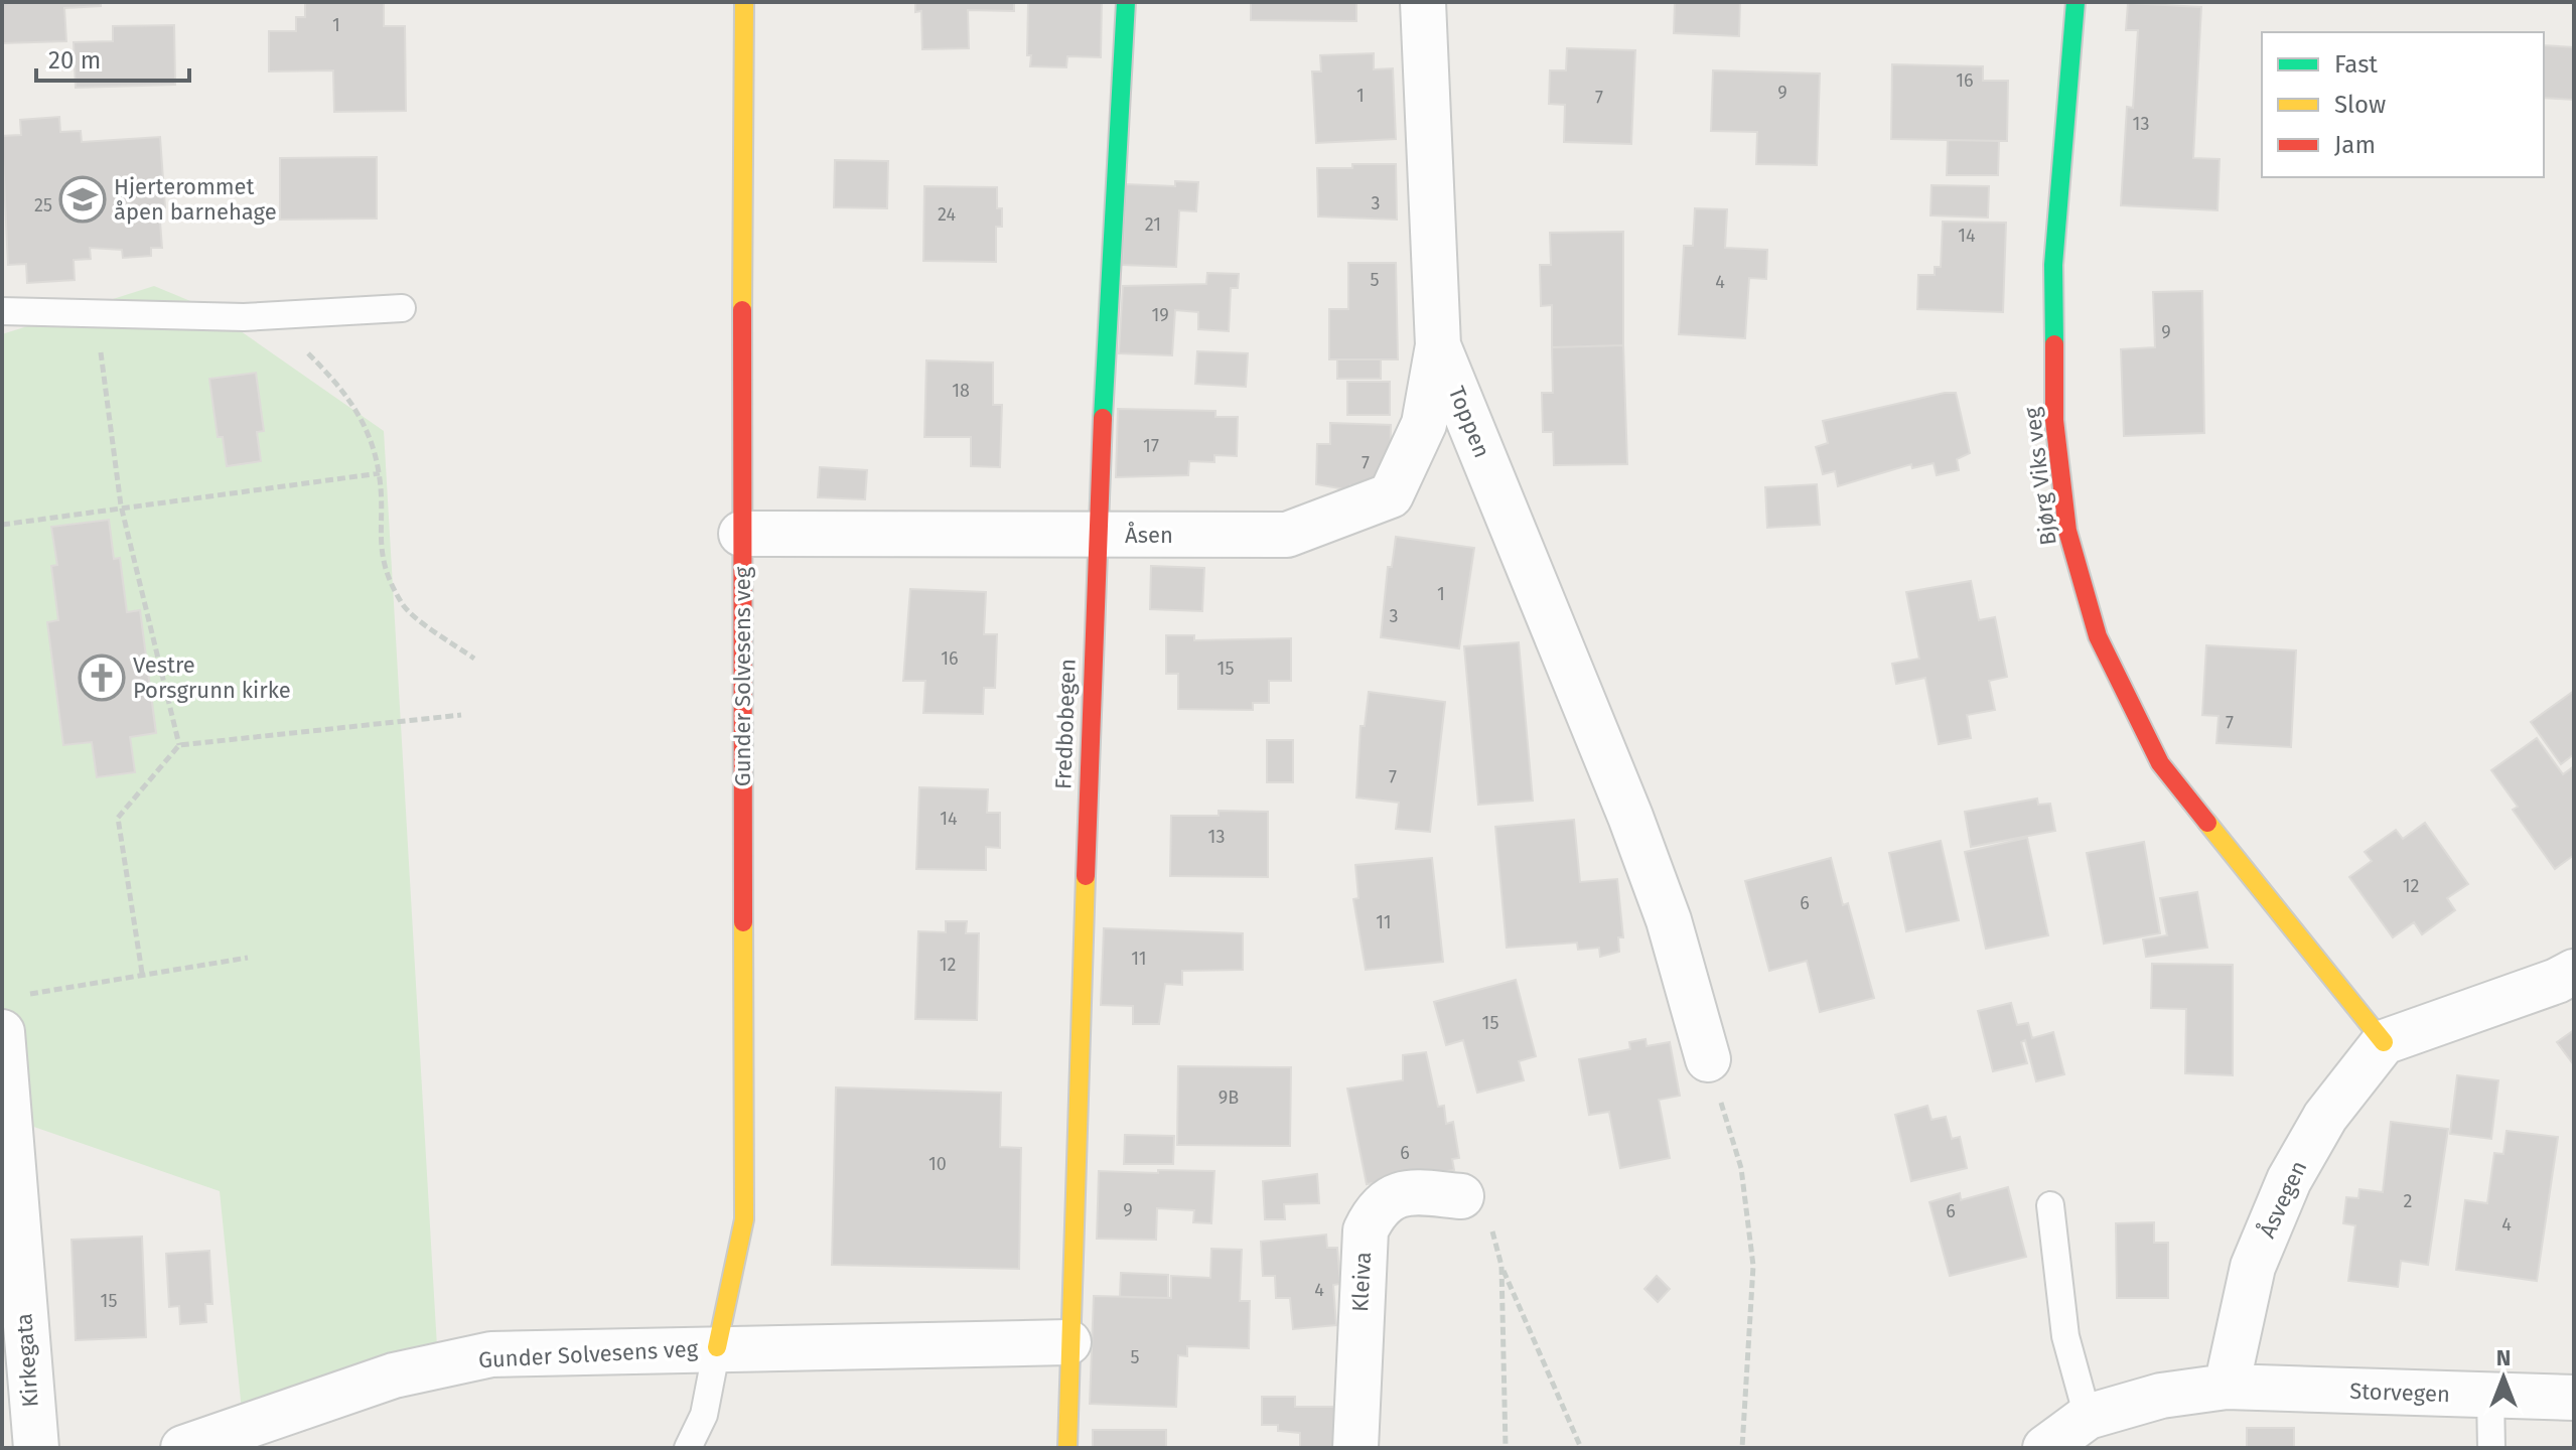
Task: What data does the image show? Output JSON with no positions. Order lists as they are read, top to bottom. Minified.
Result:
{"streets":{"street":["Toppen","Bjørg Viks veg","Åsen","Gunder Solvesens veg","Fredbobegen","Åsvegen","Kleiva","Kirkegata","Storvegen"]},"crossings":[["Toppen","Åsen"],["Bjørg Viks veg","Åsvegen"],["Åsen","Gunder Solvesens veg"],["Åsen","Fredbobegen"],["Gunder Solvesens veg","Fredbobegen"],["Åsvegen","Storvegen"]],"places":{"school or university":["Hjerterommet åpen barnehage"],"church":["Vestre Porsgrunn kirke"]},"house_numbers":["1","16","9","1","7","13","3","25","24","21","14","5","4","19","9","18","17","7","1","3","16","15","7","7","14","13","12","6","11","11","12","15","9B","6","10","2","9","6","4","4","15","5"],"legend":["Fast","Slow","Jam"],"scale_bar":"20 m","north":"top"}
